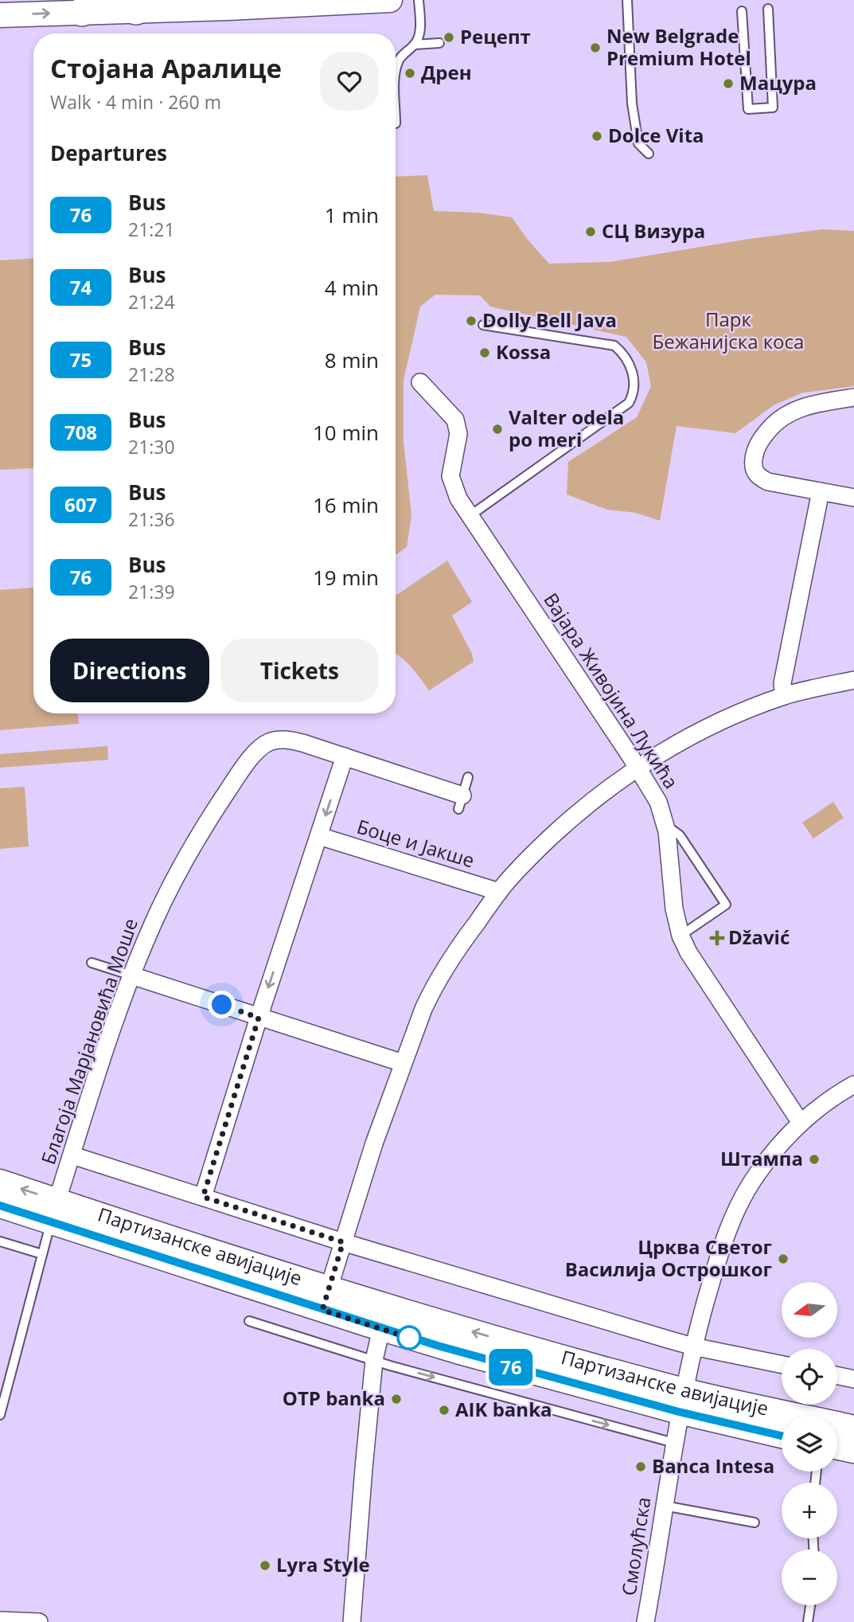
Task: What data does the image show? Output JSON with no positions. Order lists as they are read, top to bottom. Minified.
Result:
{"streets":{"main road":["Партизанске авијације"],"street":["Вајара Живојина Лукића","Боце и Јакше","Благоја Марјановића Моше","Смолућска"]},"crossings":[["Вајара Живојина Лукића","Смолућска"],["Благоја Марјановића Моше","Партизанске авијације"],["Партизанске авијације","Смолућска"]],"parks":["Парк Бежанијска коса"],"places":{"other":["Рецепт","New Belgrade Premium Hotel","Дрен","Мацура","Dolce Vita","СЦ Визура","Dolly Bell Java","Kossa","Valter odela po meri","Штампа","Црква Светог Василија Острошког","OTP banka","AIK banka","Banca Intesa","Lyra Style"],"health":["Džavić"]},"lines":["bus line 76"],"north":"left","page":{"on_map":"76","heading":[["Стојана Аралице","Walk · 4 min · 260 m"],"Departures"],"list":[{"mark":"76","name":"Bus","note":"21:21","value":"1 min"},{"mark":"74","name":"Bus","note":"21:24","value":"4 min"},{"mark":"75","name":"Bus","note":"21:28","value":"8 min"},{"mark":"708","name":"Bus","note":"21:30","value":"10 min"},{"mark":"607","name":"Bus","note":"21:36","value":"16 min"},{"mark":"76","name":"Bus","note":"21:39","value":"19 min"}],"buttons":["Directions","Tickets"],"map_buttons":["+","−"]}}
